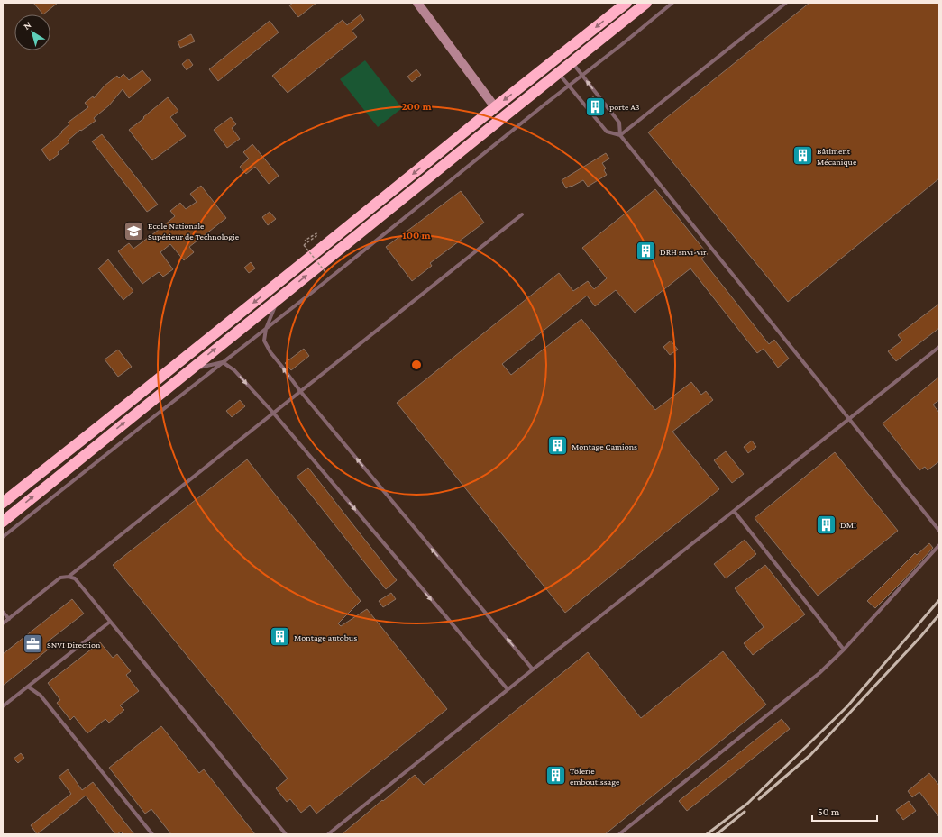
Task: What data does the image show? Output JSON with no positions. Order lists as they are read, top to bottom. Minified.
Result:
{"places":{"building":["porte A3","Bâtiment Mécanique","DRH snvi-vir","Montage Camions","DMI","Montage autobus","Tôlerie emboutissage"],"school or university":["Ecole Nationale Supérieur de Technologie"],"office":["SNVI Direction"]},"scale_bar":"50 m","north":"top left","rings":["200 m","100 m"]}
